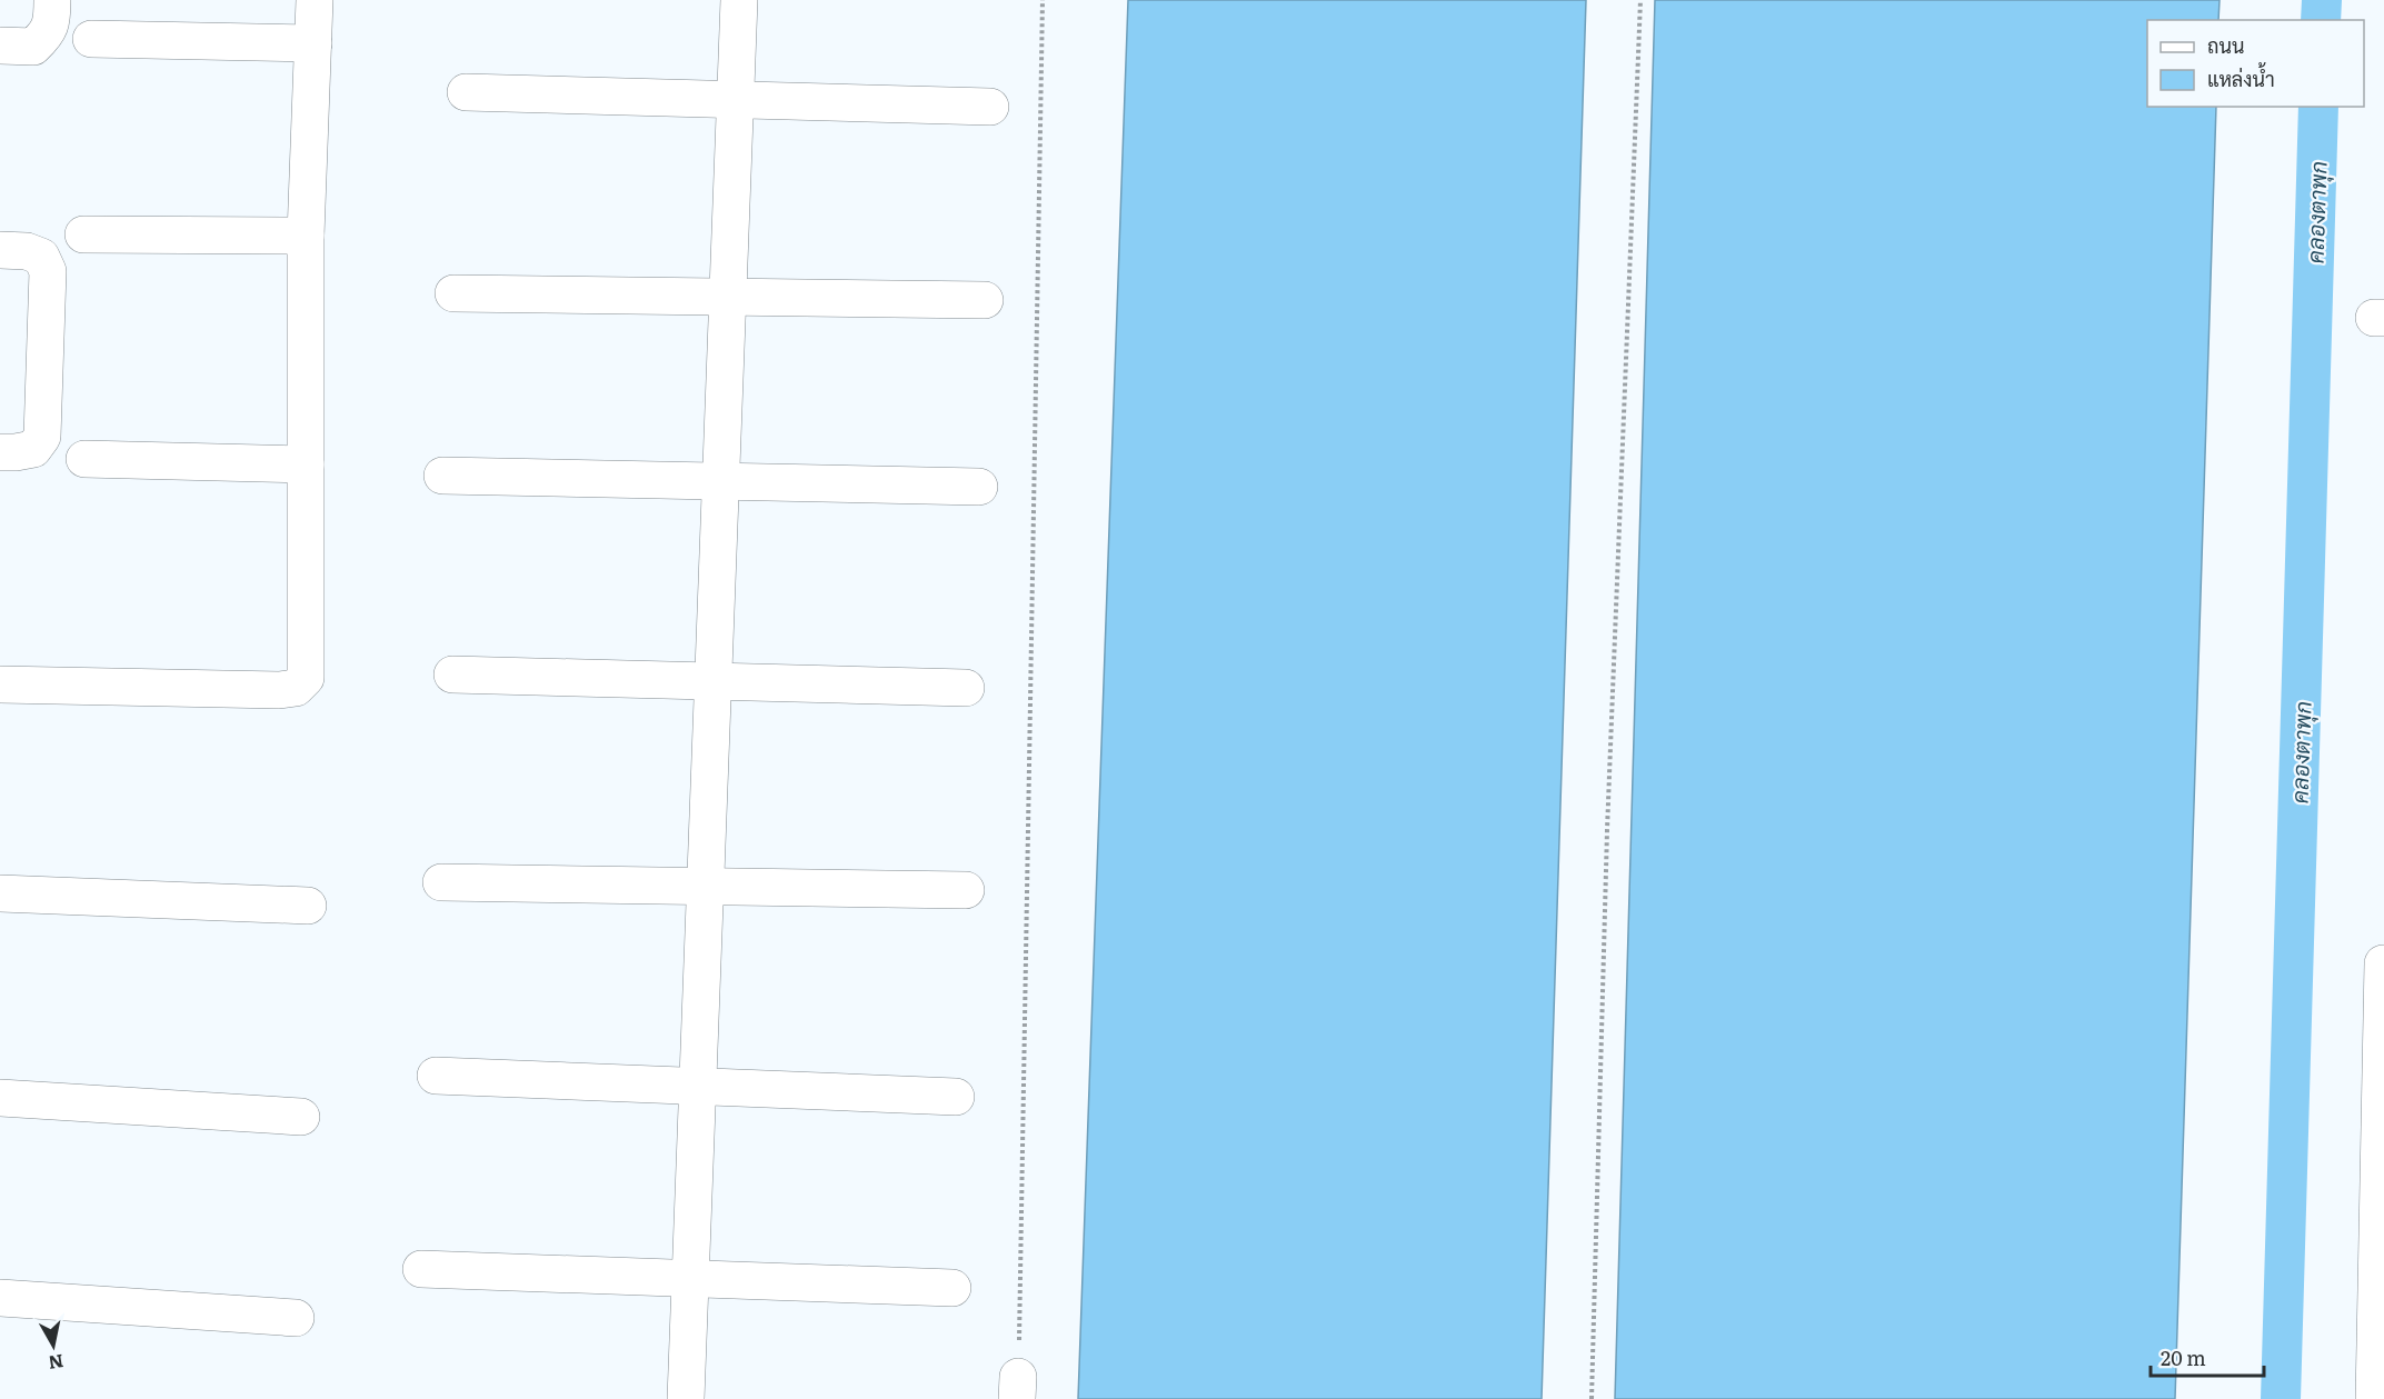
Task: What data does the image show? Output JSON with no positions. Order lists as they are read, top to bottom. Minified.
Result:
{"water":["คลองตาพุก"],"legend":["ถนน","แหล่งน้ำ"],"scale_bar":"20 m","north":"bottom"}
